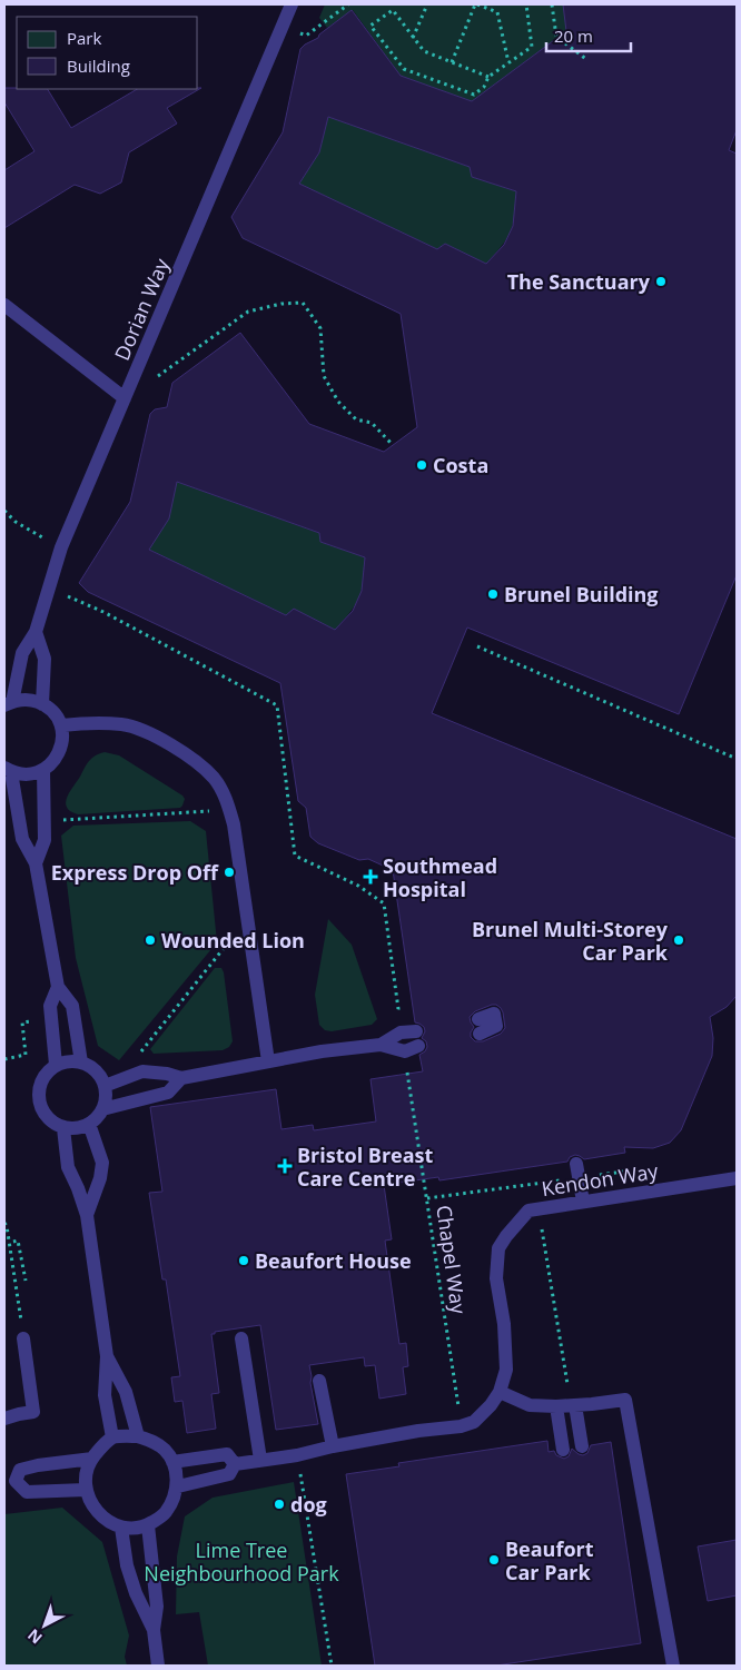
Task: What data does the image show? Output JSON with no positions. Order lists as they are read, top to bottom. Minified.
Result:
{"streets":{"lane":["Dorian Way","Kendon Way"],"path":["Chapel Way"]},"crossings":[["Kendon Way","Chapel Way"]],"parks":["Lime Tree Neighbourhood Park"],"places":{"other":["The Sanctuary","Costa","Brunel Building","Express Drop Off","Wounded Lion","Brunel Multi-Storey Car Park","Beaufort House","dog","Beaufort Car Park"],"health":["Southmead Hospital","Bristol Breast Care Centre"]},"legend":["Park","Building"],"scale_bar":"20 m","north":"bottom left"}
